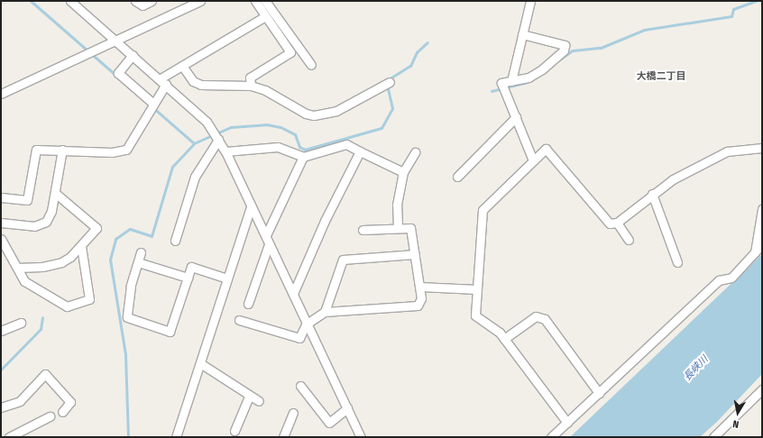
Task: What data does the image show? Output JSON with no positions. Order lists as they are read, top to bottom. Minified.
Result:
{"districts":["大橋二丁目"],"water":["長峡川"],"north":"bottom"}
